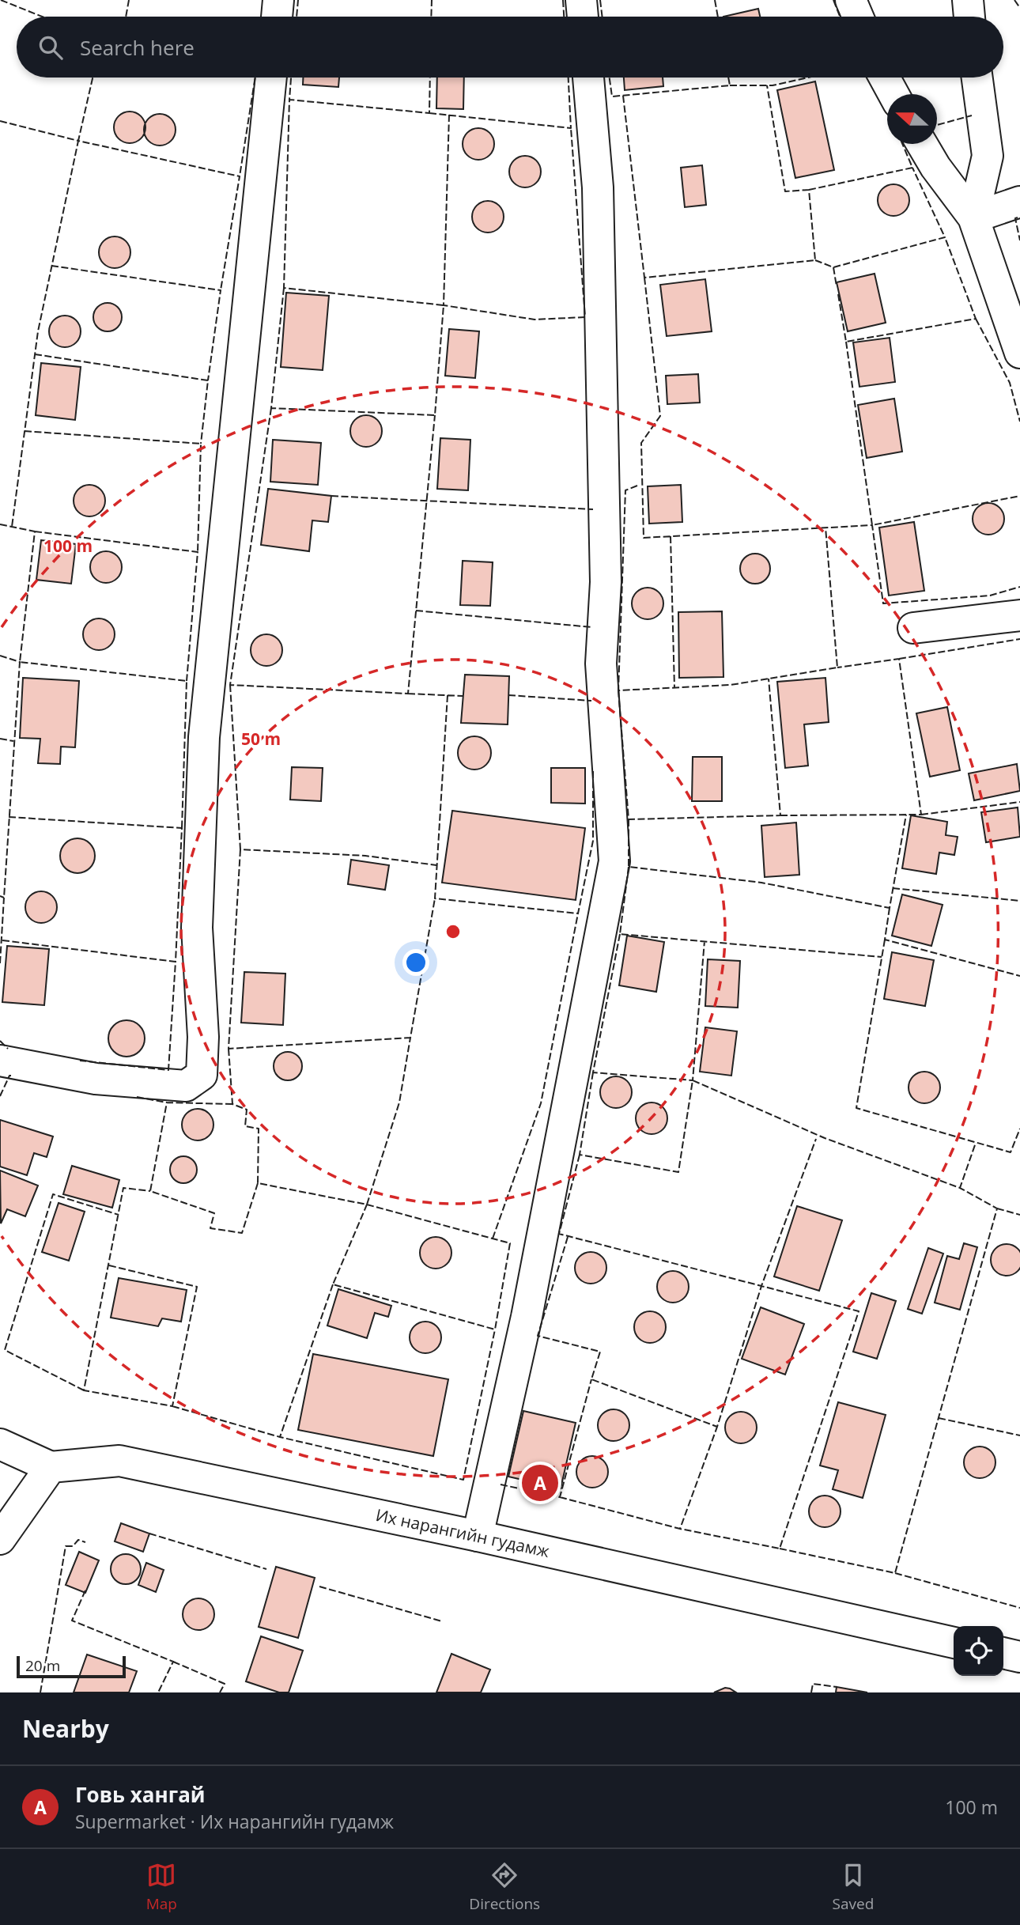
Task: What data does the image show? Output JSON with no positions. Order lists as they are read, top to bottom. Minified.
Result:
{"streets":{"street":["Их нарангийн гудамж"]},"scale_bar":"20 m","north":"left","page":{"search":"Search here","pins":"A","scale":"20 m","heading":"Nearby","list":[{"mark":"A","name":"Говь хангай","note":"Supermarket · Их нарангийн гудамж","value":"100 m"}],"nav":["Map","Directions","Saved"]},"rings":["100 m","50 m"]}
